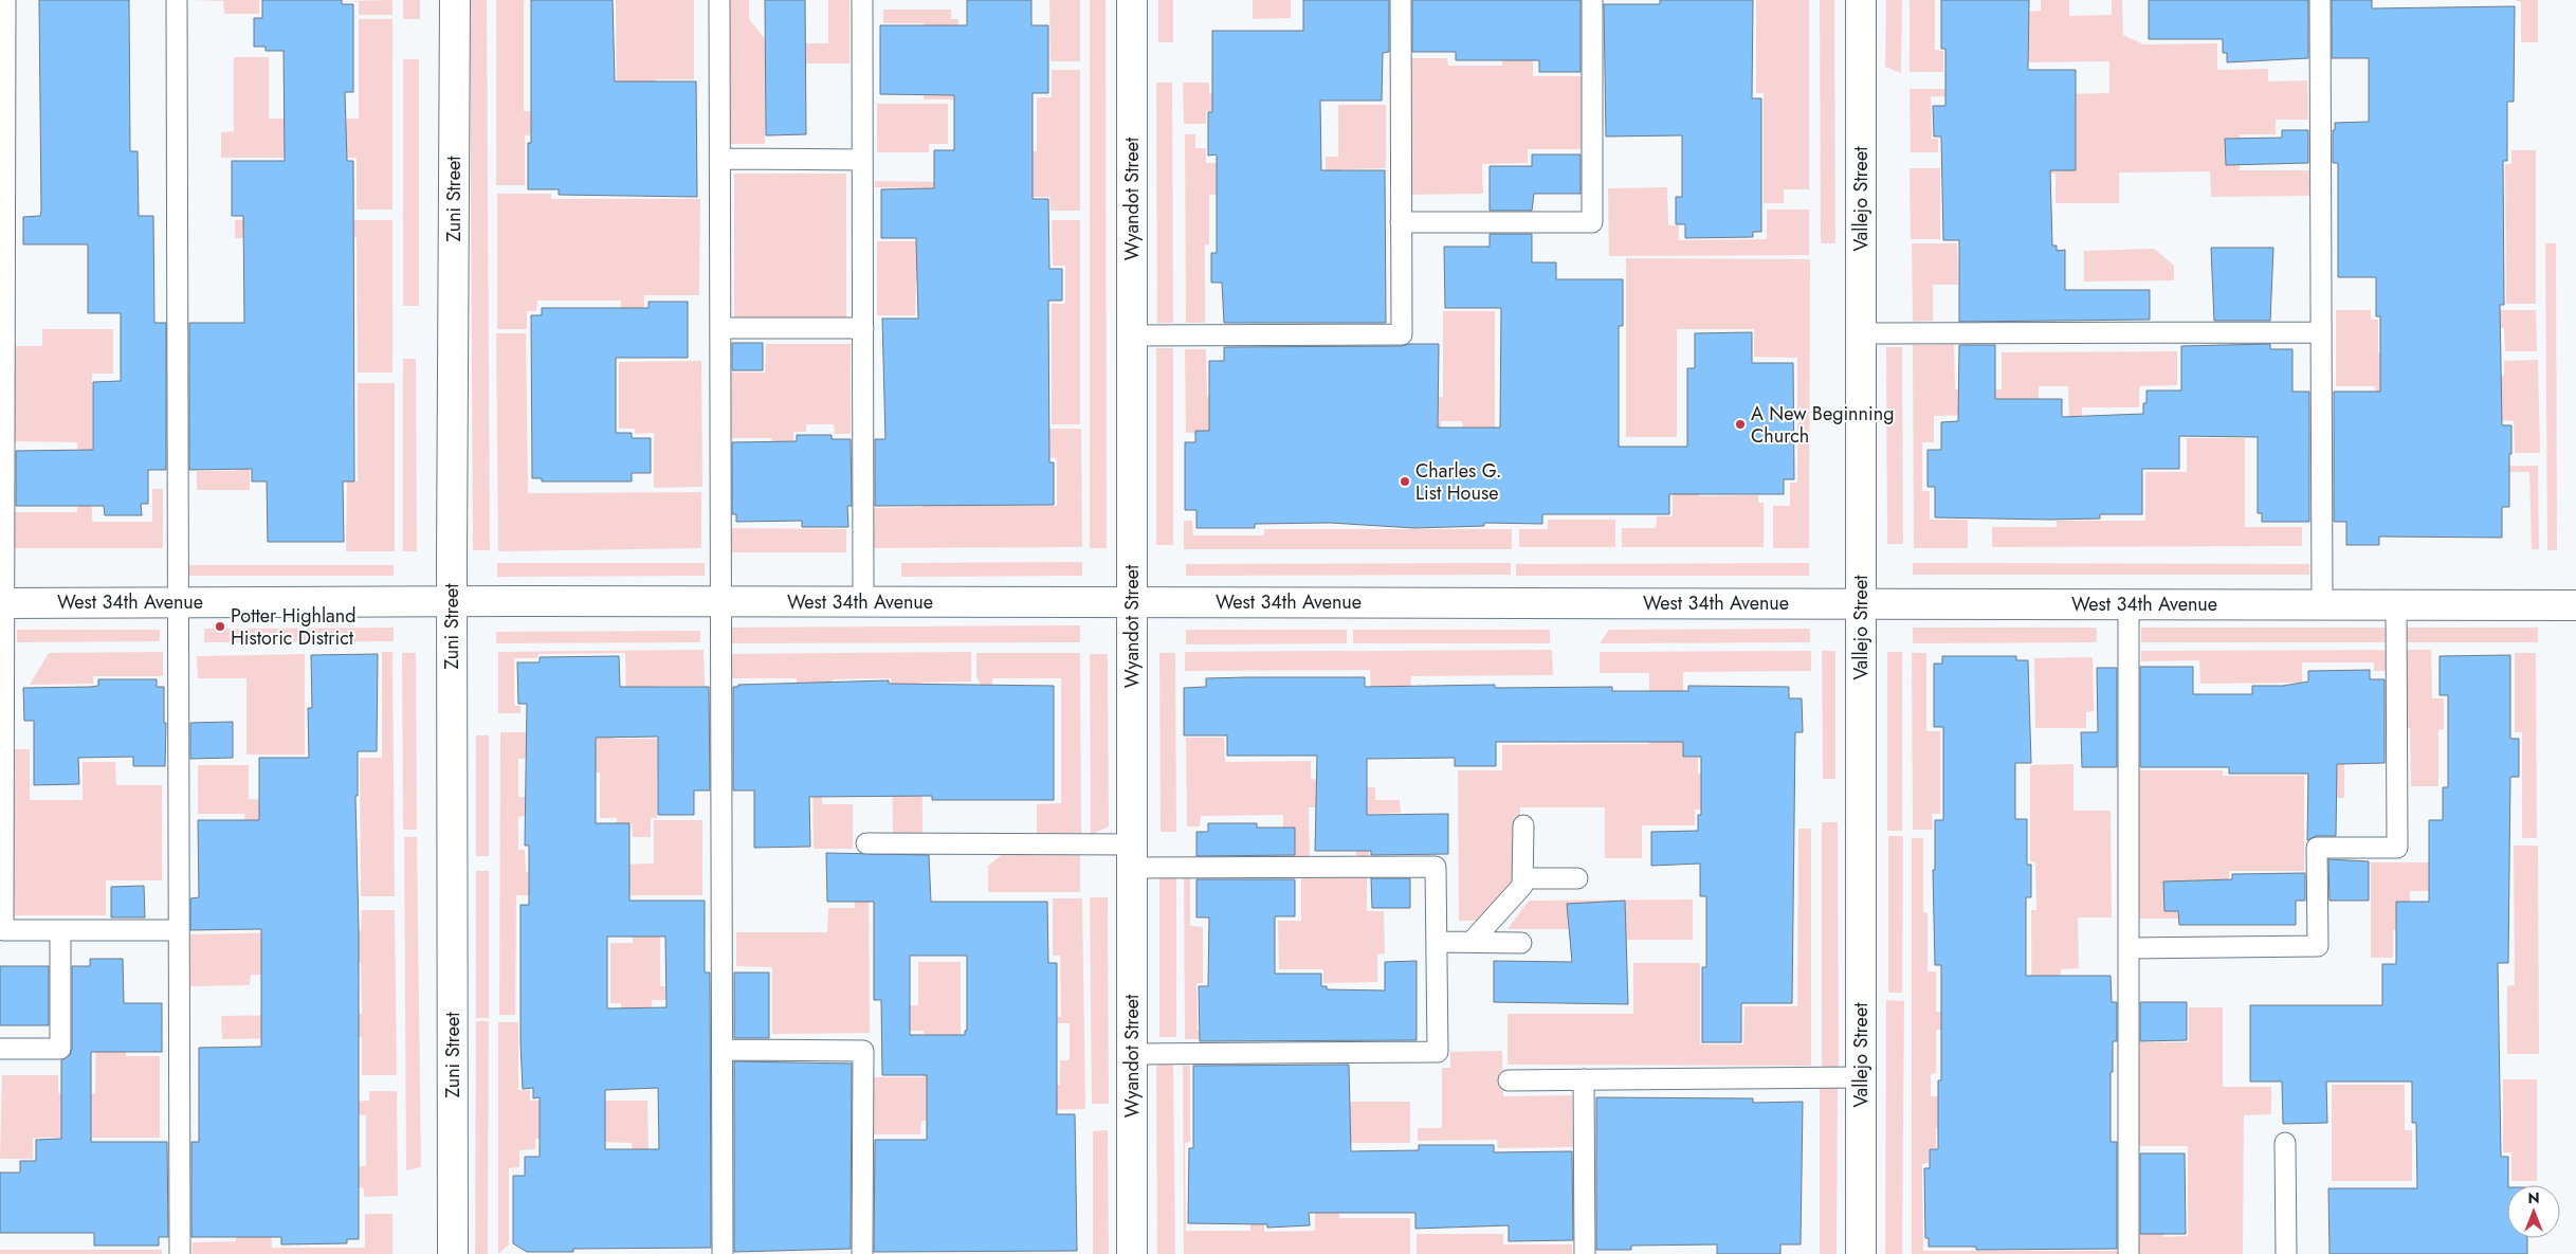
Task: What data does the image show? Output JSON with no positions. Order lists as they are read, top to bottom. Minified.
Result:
{"streets":{"street":["Zuni Street","Wyandot Street","Vallejo Street","West 34th Avenue"]},"crossings":[["Zuni Street","West 34th Avenue"],["Wyandot Street","West 34th Avenue"],["Vallejo Street","West 34th Avenue"]],"places":["A New Beginning Church","Charles G. List House","Potter Highland Historic District"],"north":"top"}
